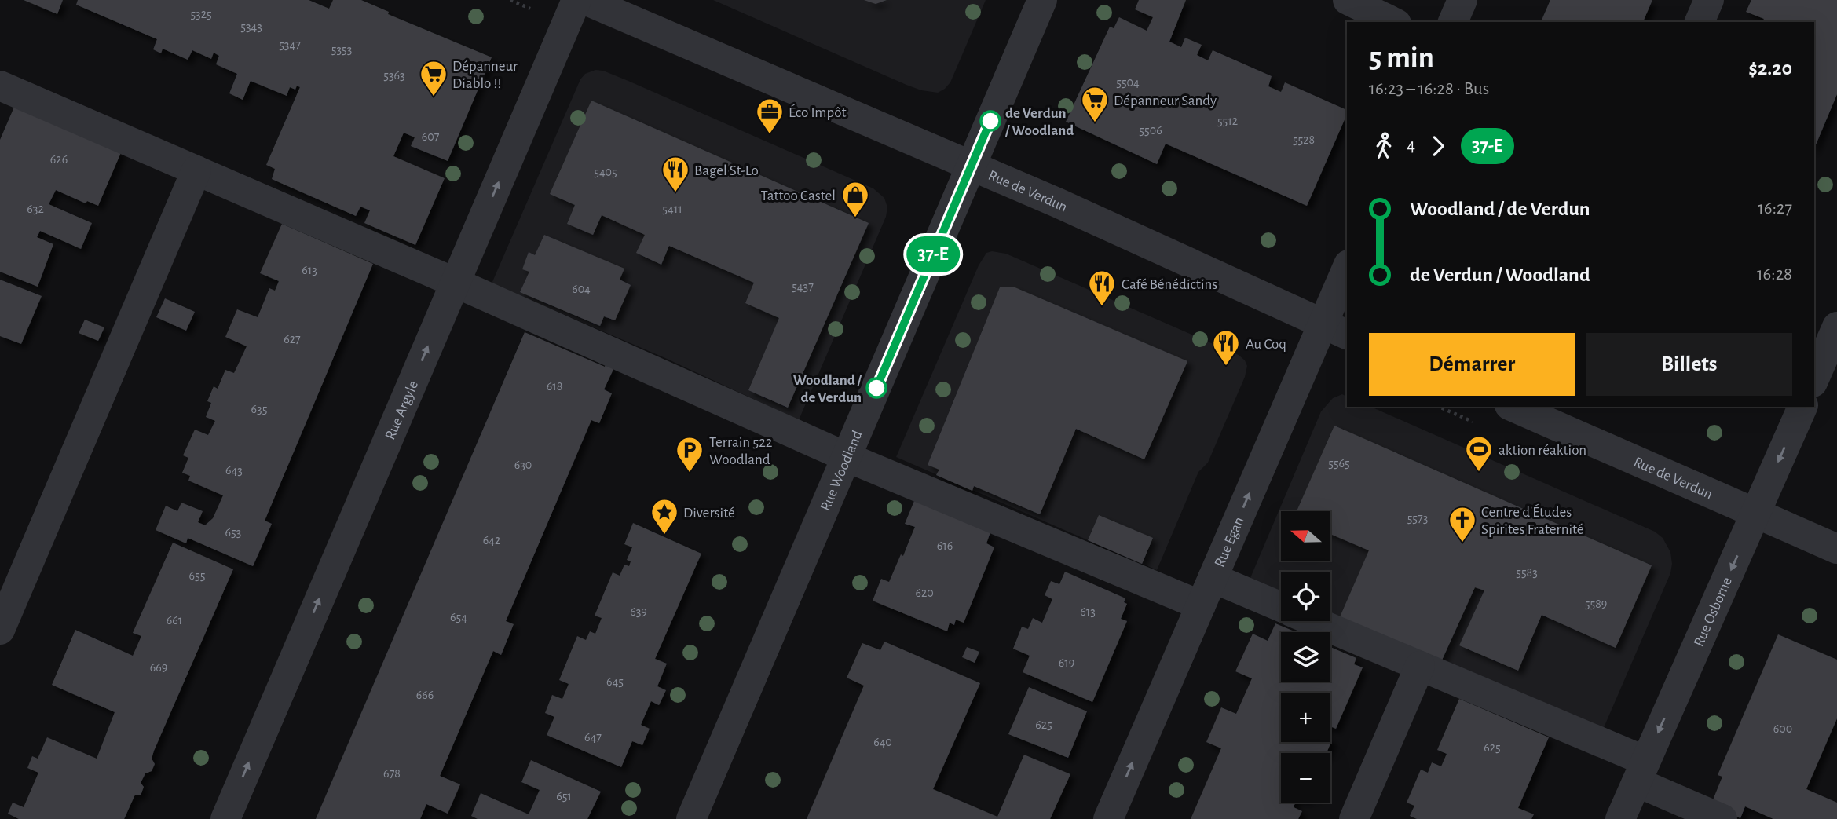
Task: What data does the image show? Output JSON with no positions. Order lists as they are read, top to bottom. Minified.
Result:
{"streets":{"street":["Rue de Verdun","Rue Argyle","Rue Woodland","Rue Egan","Rue Osborne"]},"crossings":[["Rue de Verdun","Rue Woodland"],["Rue de Verdun","Rue Egan"],["Rue de Verdun","Rue Osborne"]],"one_way":["Rue Argyle","Rue Egan","Rue Osborne"],"places":{"supermarket":["Dépanneur Diablo !!","Dépanneur Sandy"],"other":["de Verdun / Woodland","Woodland / de Verdun"],"office":["Éco Impôt"],"restaurant":["Bagel St-Lo","Café Bénédictins","Au Coq"],"shop":["Tattoo Castel"],"sports":["aktion réaktion"],"parking":["Terrain 522 Woodland"],"place":["Diversité"],"church":["Centre d'Études Spirites Fraternité"]},"lines":["bus line 37-E"],"house_numbers":["5325","5343","5347","5353","5363","5504","5512","5506","607","5528","626","5405","632","5411","613","5437","604","627","618","635","5565","630","643","5573","653","642","616","5583","655","620","5589","639","613","654","661","619","669","645","666","625","600","647","640","625","678","651"],"north":"left","page":{"on_map":"37-E","heading":["5 min","16:23 – 16:28 · Bus","$2.20"],"legs":["4","37-E"],"list":[{"name":"Woodland / de Verdun","value":"16:27"},{"name":"de Verdun / Woodland","value":"16:28"}],"buttons":["Démarrer","Billets"],"map_buttons":["+","−"]}}
